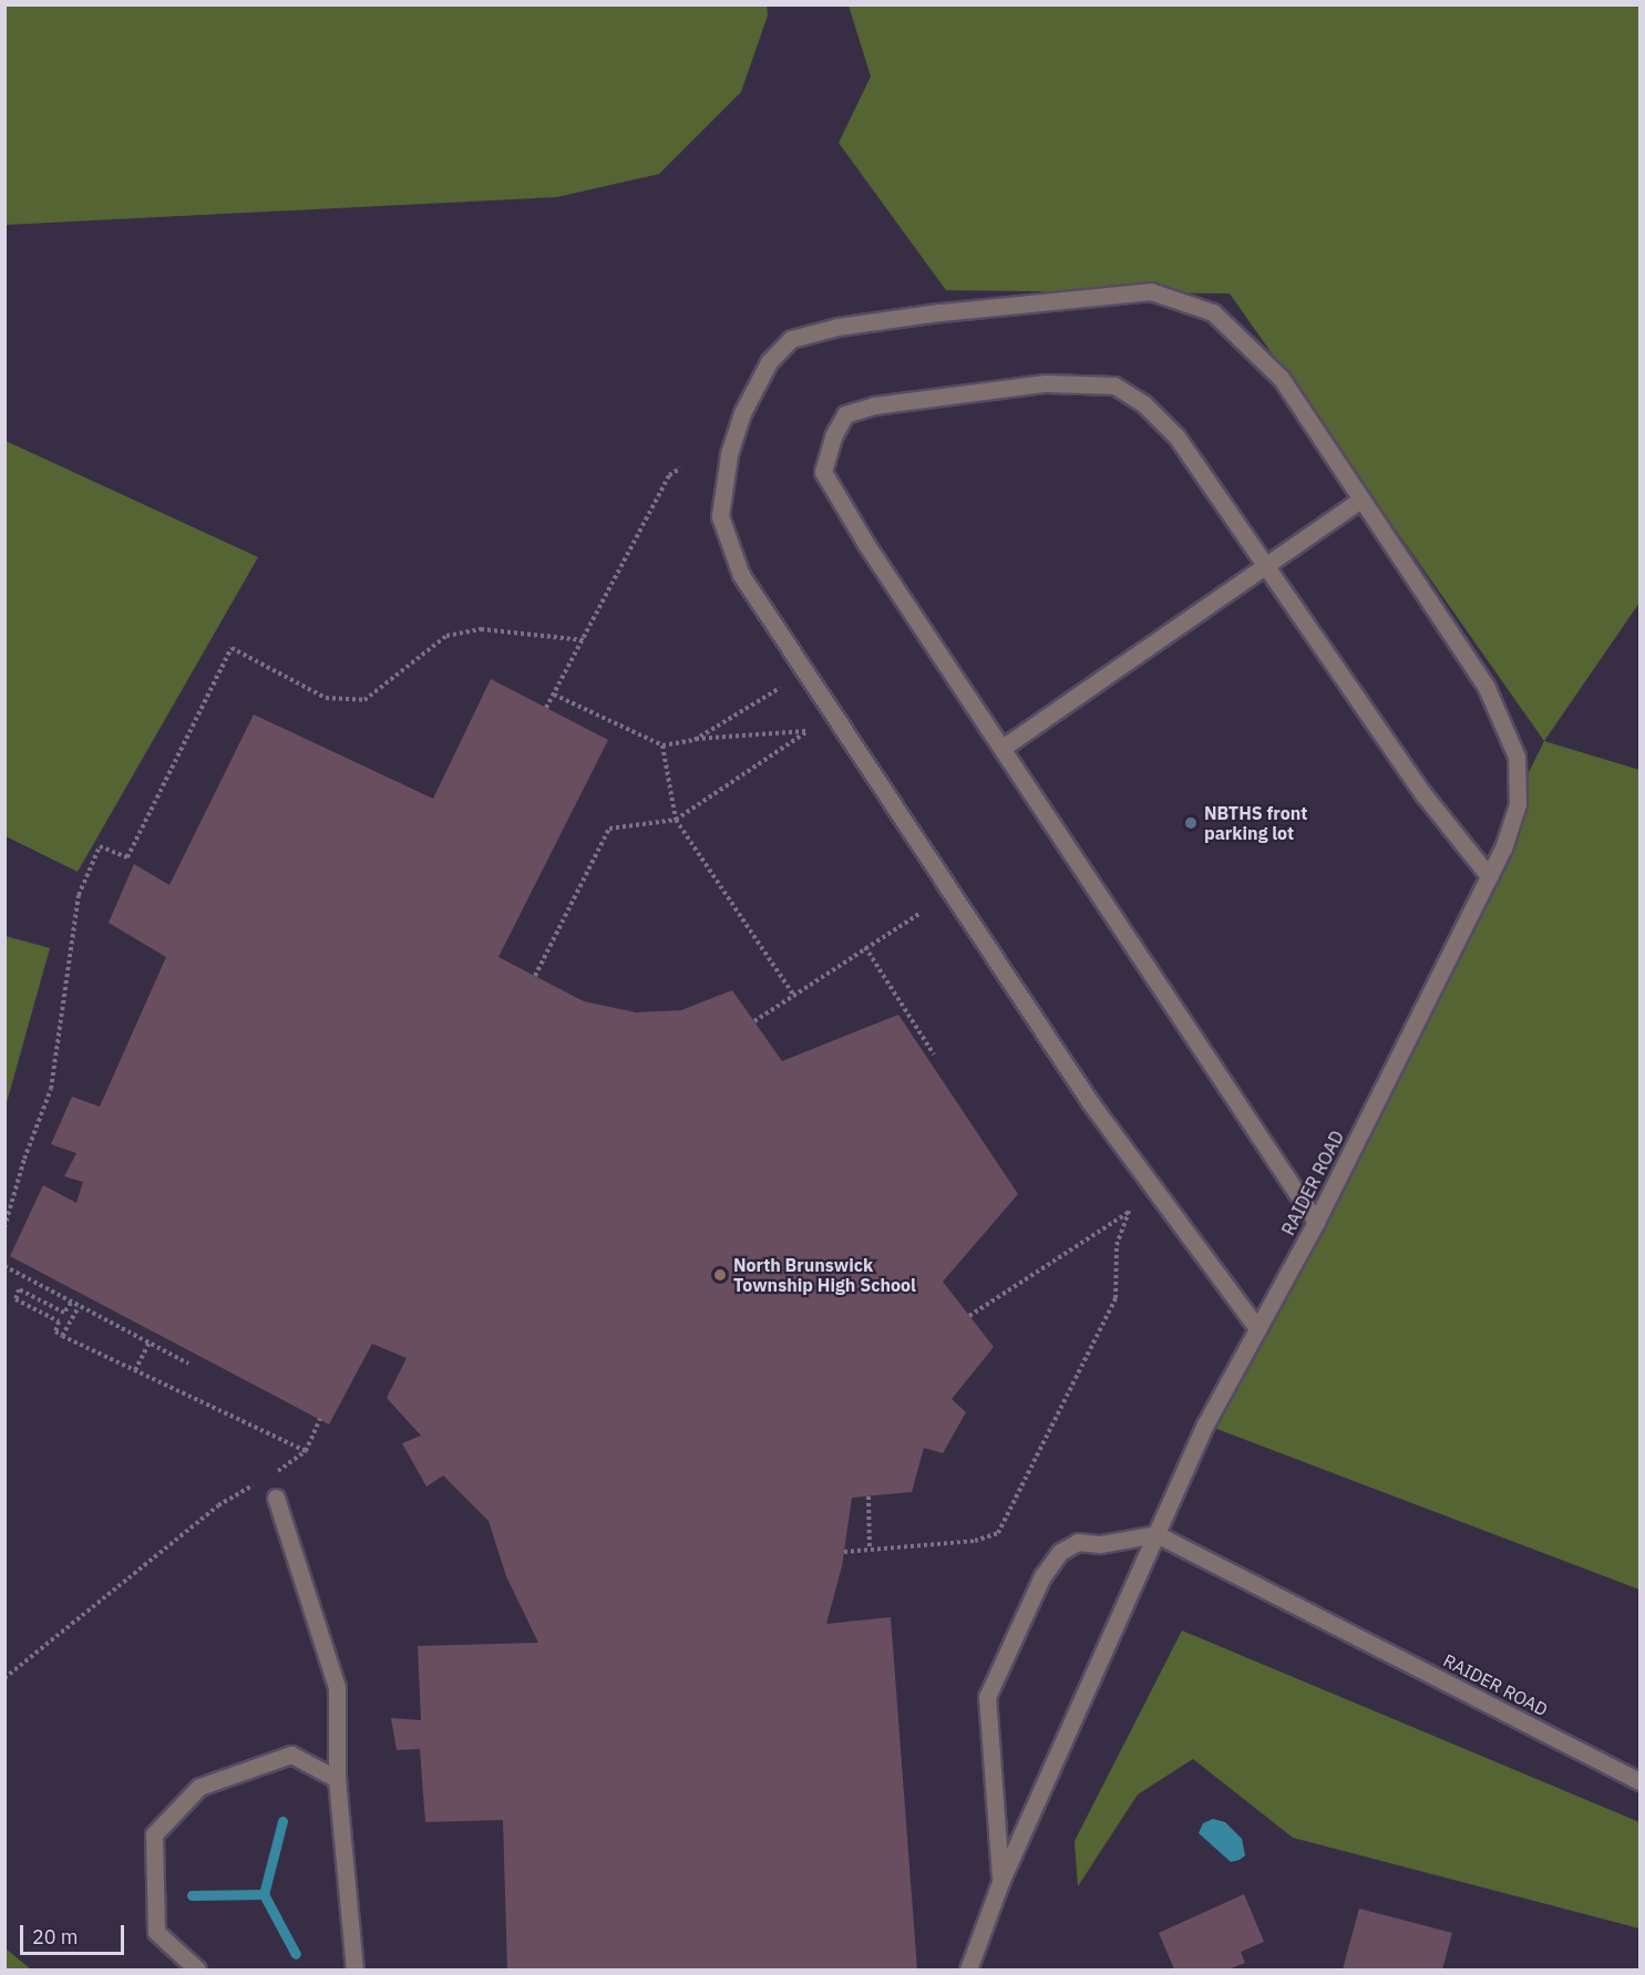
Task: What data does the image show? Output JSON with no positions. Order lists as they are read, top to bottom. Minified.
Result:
{"streets":{"street":["RAIDER ROAD"]},"places":["NBTHS front parking lot","North Brunswick Township High School"],"scale_bar":"20 m"}
